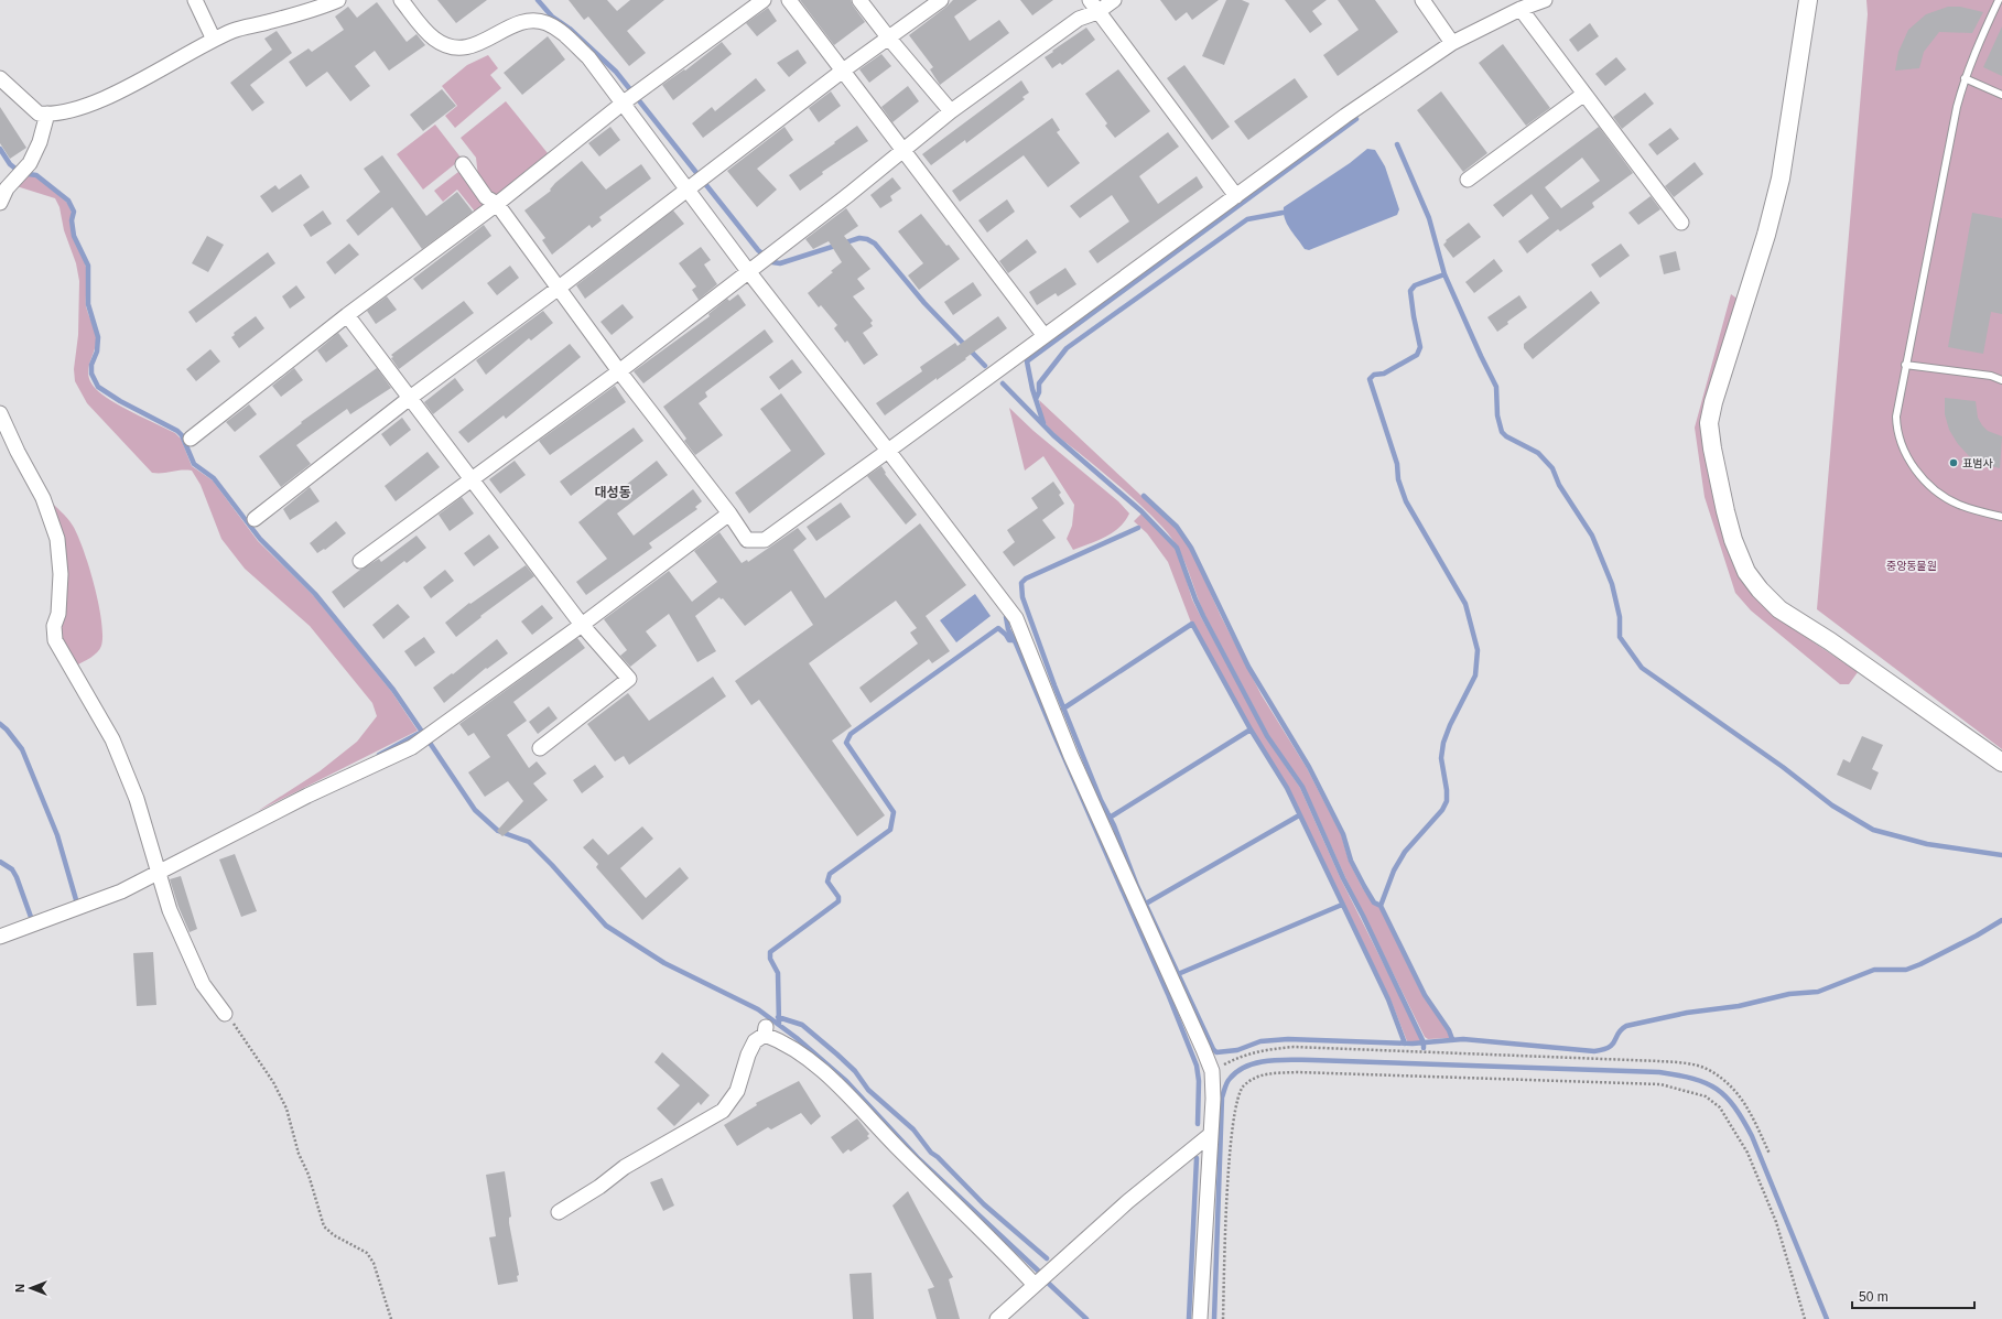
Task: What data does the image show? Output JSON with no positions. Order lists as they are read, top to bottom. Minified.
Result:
{"districts":["대성동"],"parks":["중앙동물원"],"places":["표범사"],"scale_bar":"50 m","north":"left"}
